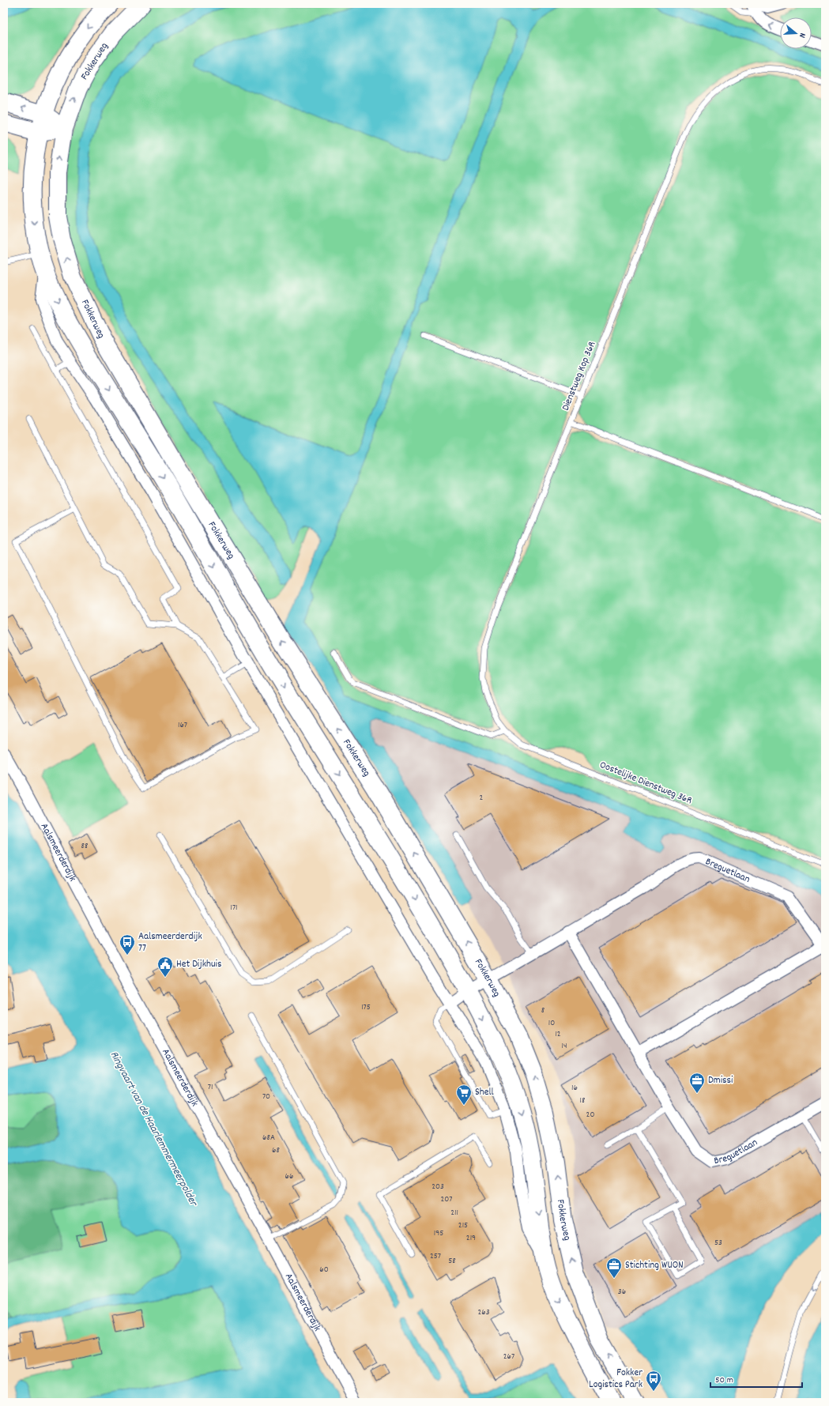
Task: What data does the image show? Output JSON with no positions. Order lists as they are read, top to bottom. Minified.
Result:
{"streets":{"main road":["Fokkerweg"],"street":["Aalsmeerderdijk","Breguetlaan"],"lane":["Dienstweg Kop 36R","Oostelijke Dienstweg 36R"]},"crossings":[["Fokkerweg","Breguetlaan"],["Dienstweg Kop 36R","Oostelijke Dienstweg 36R"]],"water":["Ringvaart van de Haarlemmermeerpolder"],"places":{"bus stop":["Aalsmeerderdijk 77","Fokker Logistics Park"],"public building":["Het Dijkhuis"],"office":["Dmissi","Stichting WUON"],"supermarket":["Shell"]},"house_numbers":["167","2","88","171","175","8","10","12","14","71","16","70","18","20","68A","68","66","203","207","211","215","195","219","53","257","58","60","36","263","267"],"scale_bar":"50 m","north":"right"}
